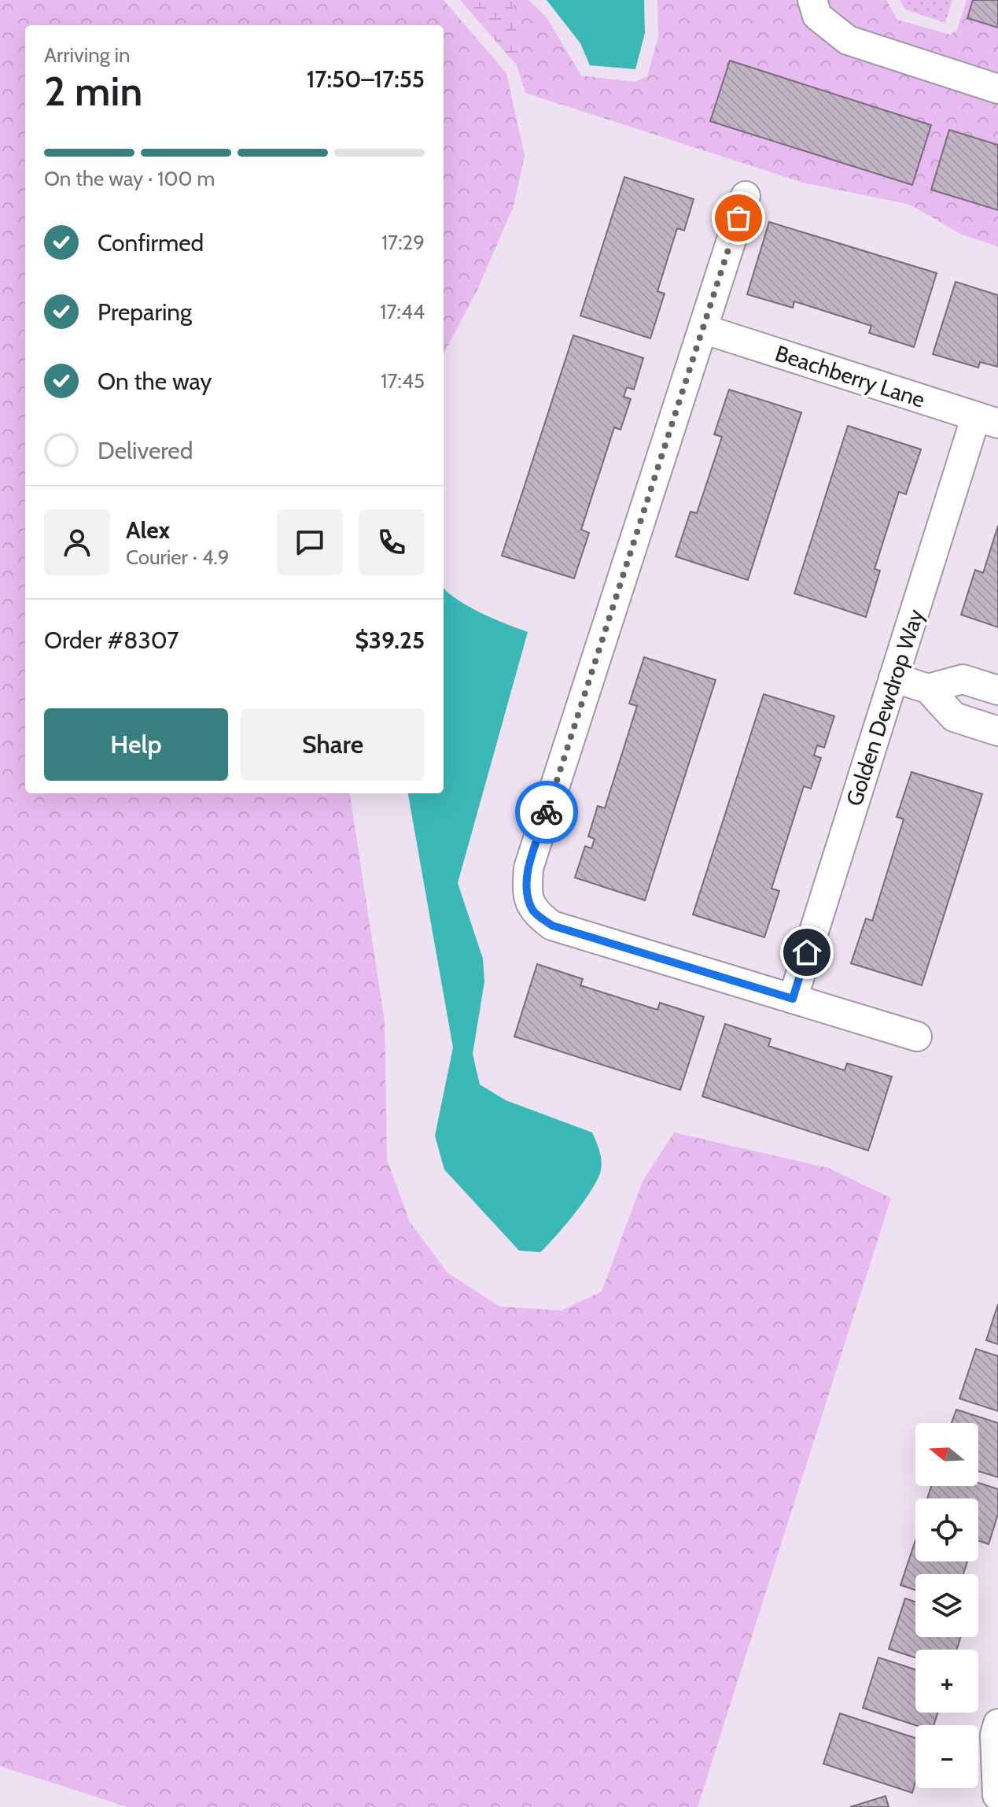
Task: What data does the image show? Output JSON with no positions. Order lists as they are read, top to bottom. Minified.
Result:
{"streets":{"street":["Beachberry Lane","Golden Dewdrop Way"]},"crossings":[["Beachberry Lane","Golden Dewdrop Way"]],"north":"left","page":{"heading":["2 min","Arriving in","17:50–17:55"],"panel":["Alex","Courier · 4.9","Order #8307","$39.25"],"bar":"On the way · 100 m","list":[["Confirmed","17:29"],["Preparing","17:44"],["On the way","17:45"],"Delivered"],"buttons":["Help","Share"],"map_buttons":["+","−"]}}
